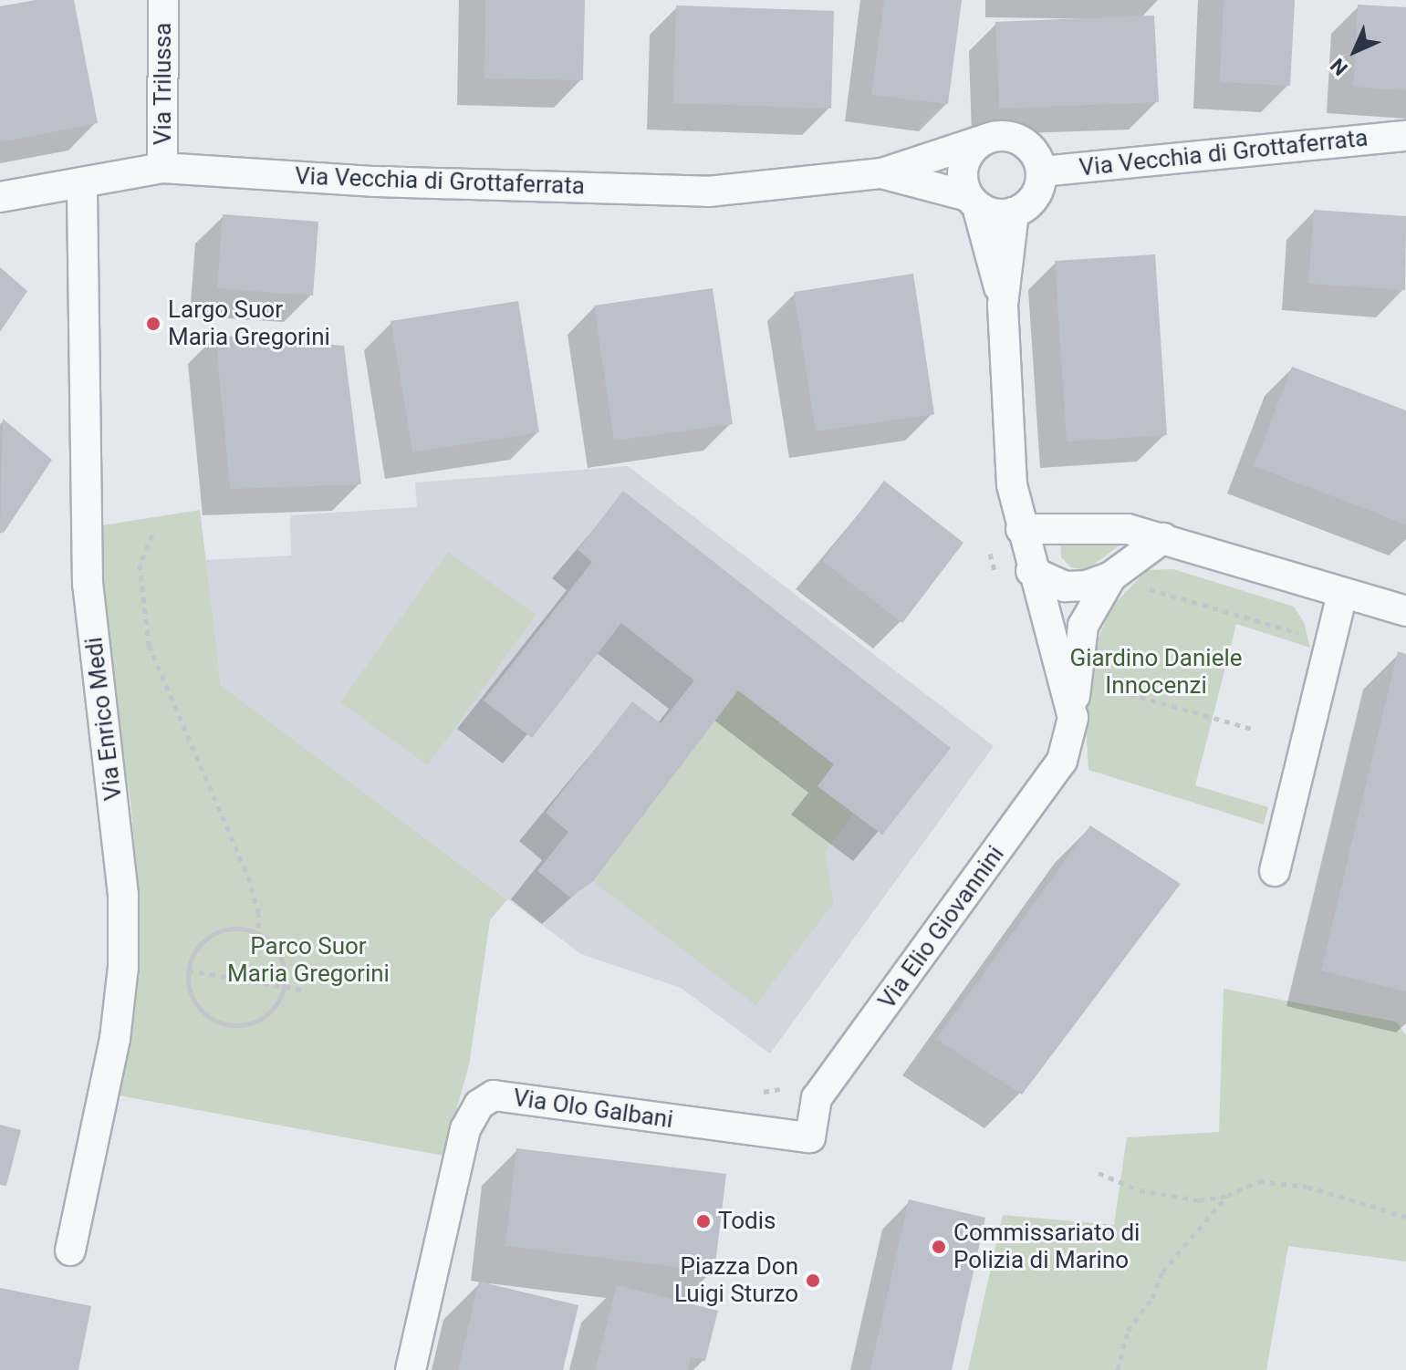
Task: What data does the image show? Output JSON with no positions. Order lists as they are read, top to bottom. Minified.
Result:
{"streets":{"street":["Via Trilussa","Via Vecchia di Grottaferrata","Via Enrico Medi","Via Elio Giovannini","Via Olo Galbani"]},"crossings":[["Via Trilussa","Via Vecchia di Grottaferrata"],["Via Vecchia di Grottaferrata","Via Enrico Medi"],["Via Elio Giovannini","Via Olo Galbani"]],"parks":["Giardino Daniele Innocenzi","Parco Suor Maria Gregorini"],"places":["Largo Suor Maria Gregorini","Todis","Commissariato di Polizia di Marino","Piazza Don Luigi Sturzo"],"north":"bottom left"}
